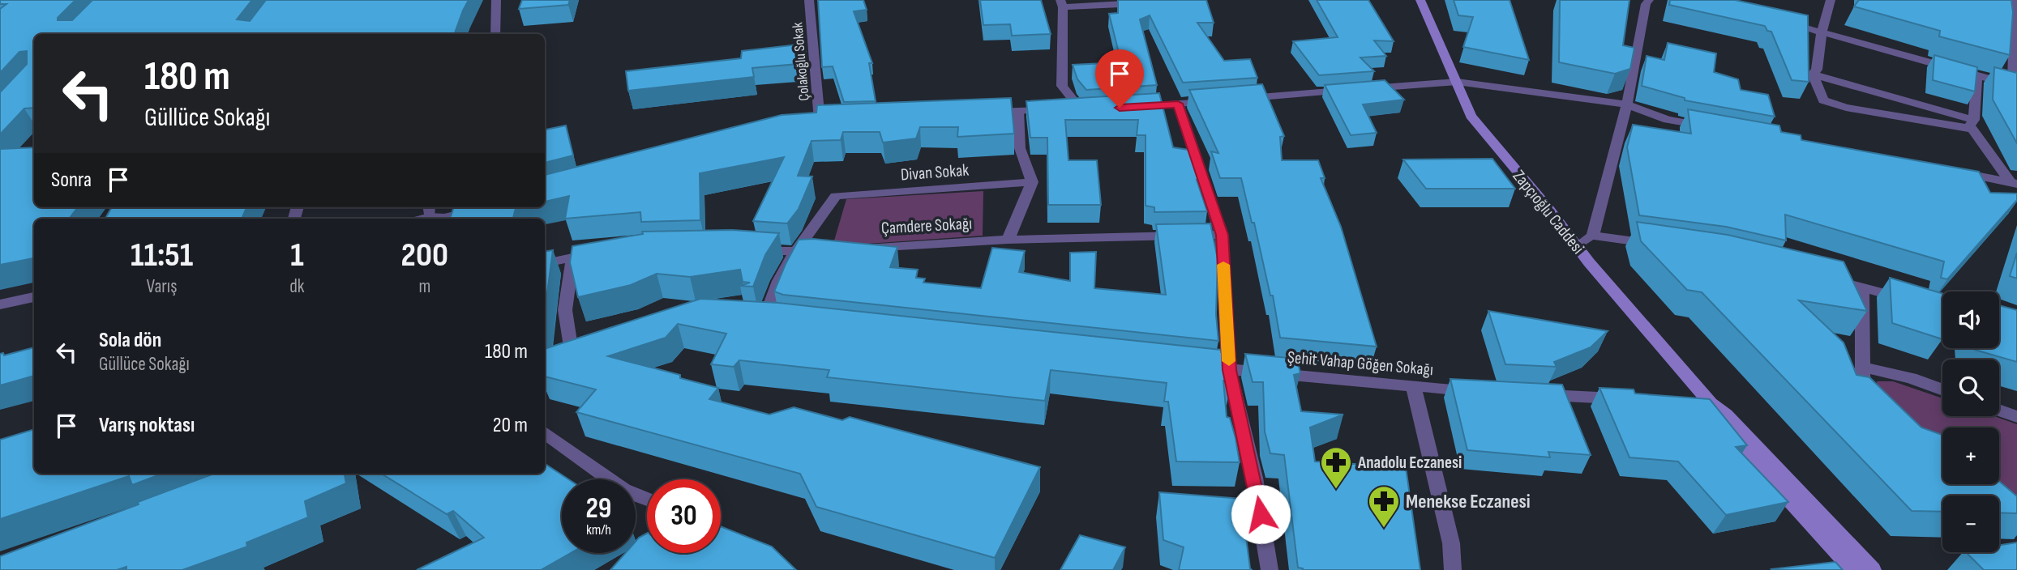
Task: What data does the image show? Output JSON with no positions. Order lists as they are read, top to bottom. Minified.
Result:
{"streets":{"main road":["Zapçıoğlu Caddesi"],"street":["Çolakoğlu Sokak","Divan Sokak","Çamdere Sokağı","Şehit Vahap Göğen Sokağı"]},"places":{"pharmacy":["Anadolu Eczanesi","Menekse Eczanesi"]},"page":{"turn":["180 m","Güllüce Sokağı"],"then":"Sonra","eta":["11:51","Varış","1","dk","200","m"],"map_buttons":["+","−"],"list":[{"name":"Sola dön","note":"Güllüce Sokağı","value":"180 m"},{"name":"Varış noktası","value":"20 m"}],"speed":"29 km/h","limit":"30"}}
